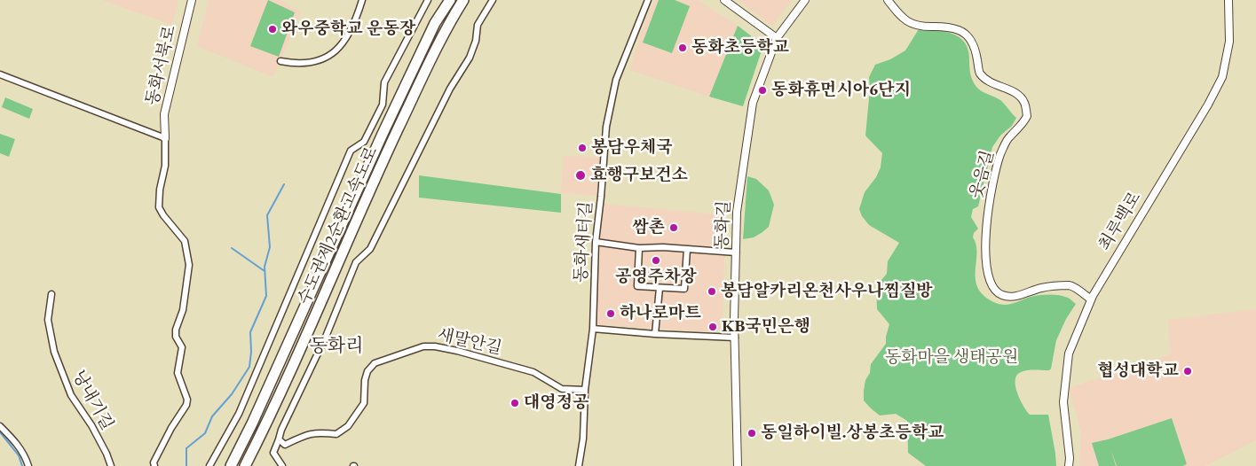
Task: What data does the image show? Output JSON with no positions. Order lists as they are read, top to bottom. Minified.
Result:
{"streets":{"highway":["수도권제2순환고속도로"],"street":["동화서북로","웃음길","최루백로","동화길","동화새터길","새말안길","낭내기길"]},"crossings":[["웃음길","최루백로"],["동화새터길","새말안길"]],"districts":["동화리"],"parks":["동화마을 생태공원"],"places":["와우중학교 운동장","동화초등학교","동화휴먼시아6단지","봉담우체국","효행구보건소","쌈촌","공영주차장","봉담알카리온천사우나찜질방","하나로마트","KB국민은행","협성대학교","대영정공","동일하이빌.상봉초등학교"]}
